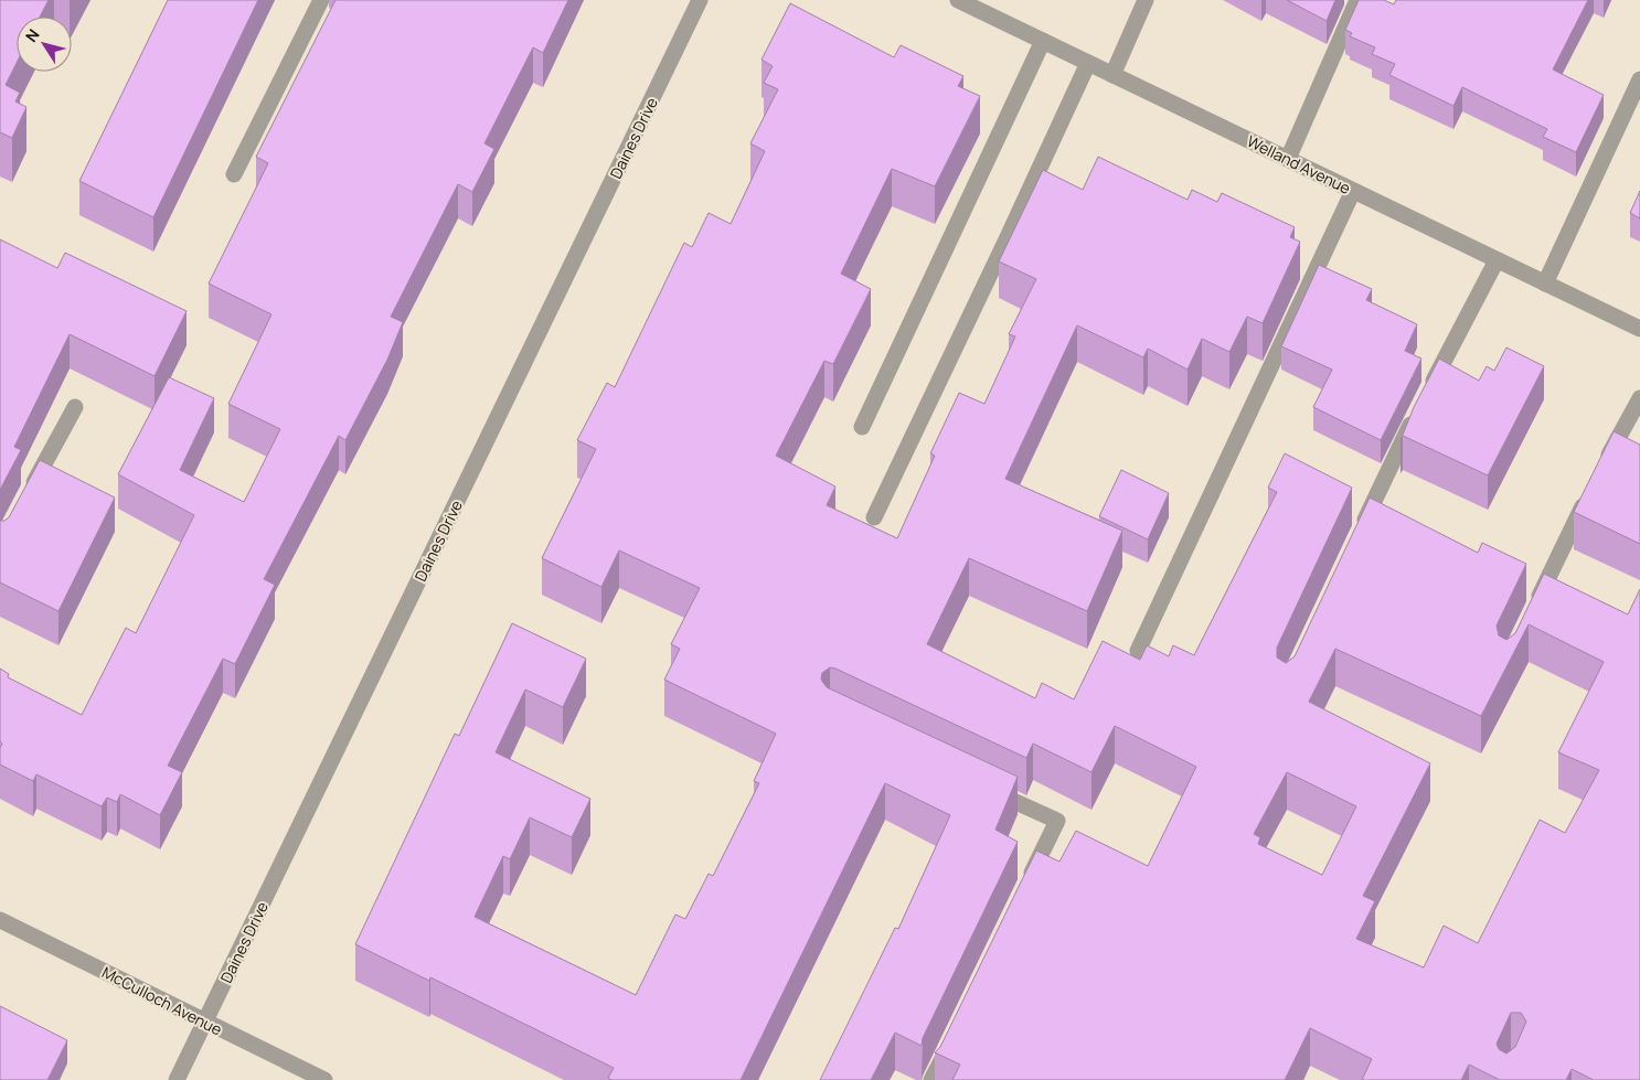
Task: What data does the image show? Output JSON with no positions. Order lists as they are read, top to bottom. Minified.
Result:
{"streets":{"street":["Daines Drive","Welland Avenue","McCulloch Avenue"]},"crossings":[["Daines Drive","McCulloch Avenue"]],"north":"top left"}
